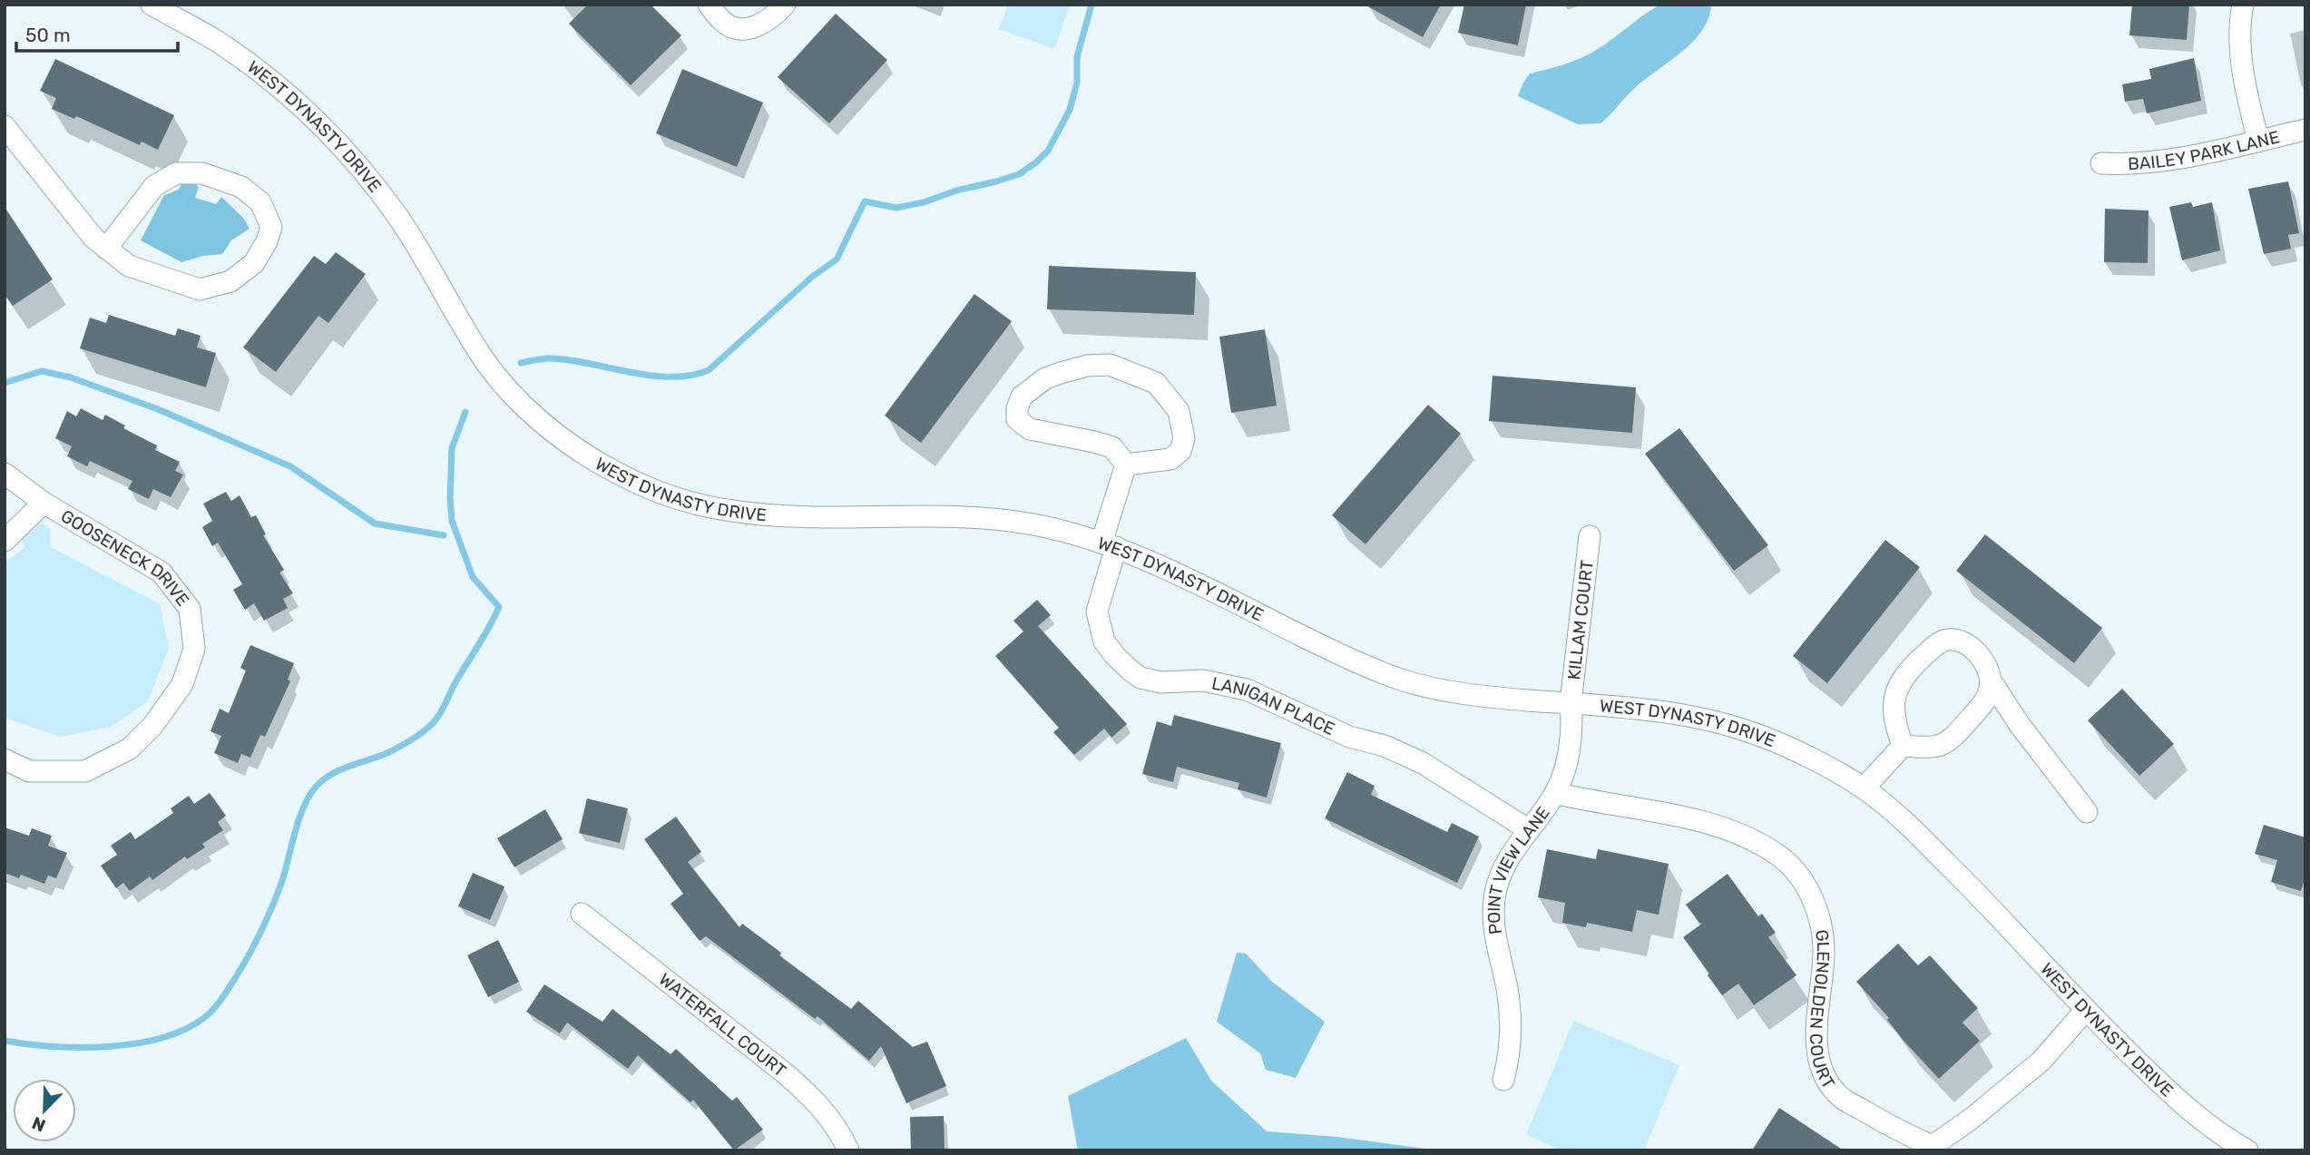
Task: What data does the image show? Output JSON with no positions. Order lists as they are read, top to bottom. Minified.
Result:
{"streets":{"street":["WEST DYNASTY DRIVE","BAILEY PARK LANE","GOOSENECK DRIVE","KILLAM COURT","LANIGAN PLACE","POINT VIEW LANE","GLENOLDEN COURT","WATERFALL COURT"]},"crossings":[["WEST DYNASTY DRIVE","KILLAM COURT"],["WEST DYNASTY DRIVE","LANIGAN PLACE"],["WEST DYNASTY DRIVE","POINT VIEW LANE"],["WEST DYNASTY DRIVE","GLENOLDEN COURT"],["KILLAM COURT","POINT VIEW LANE"],["LANIGAN PLACE","POINT VIEW LANE"],["POINT VIEW LANE","GLENOLDEN COURT"]],"scale_bar":"50 m","north":"bottom left"}
